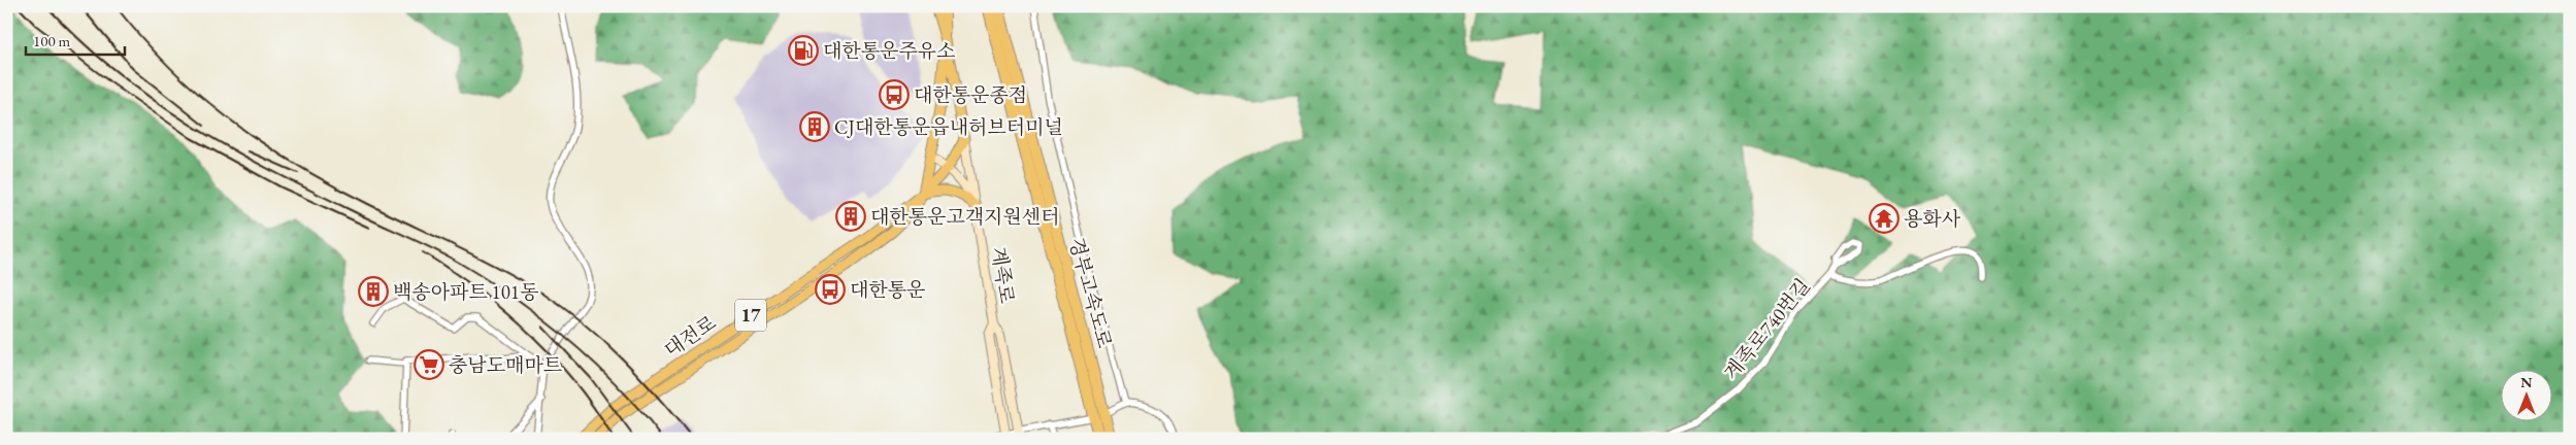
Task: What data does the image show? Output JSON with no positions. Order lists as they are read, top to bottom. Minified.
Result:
{"streets":{"highway":["경부고속도로"],"main road":["계족로","17","대전로"],"street":["계족로740번길"]},"crossings":[["계족로","대전로"]],"places":{"fuel station":["대한통운주유소"],"bus stop":["대한통운종점","대한통운"],"building":["CJ대한통운읍내허브터미널","대한통운고객지원센터","백송아파트 101동"],"temple":["용화사"],"supermarket":["충남도매마트"]},"scale_bar":"100 m","north":"top"}
